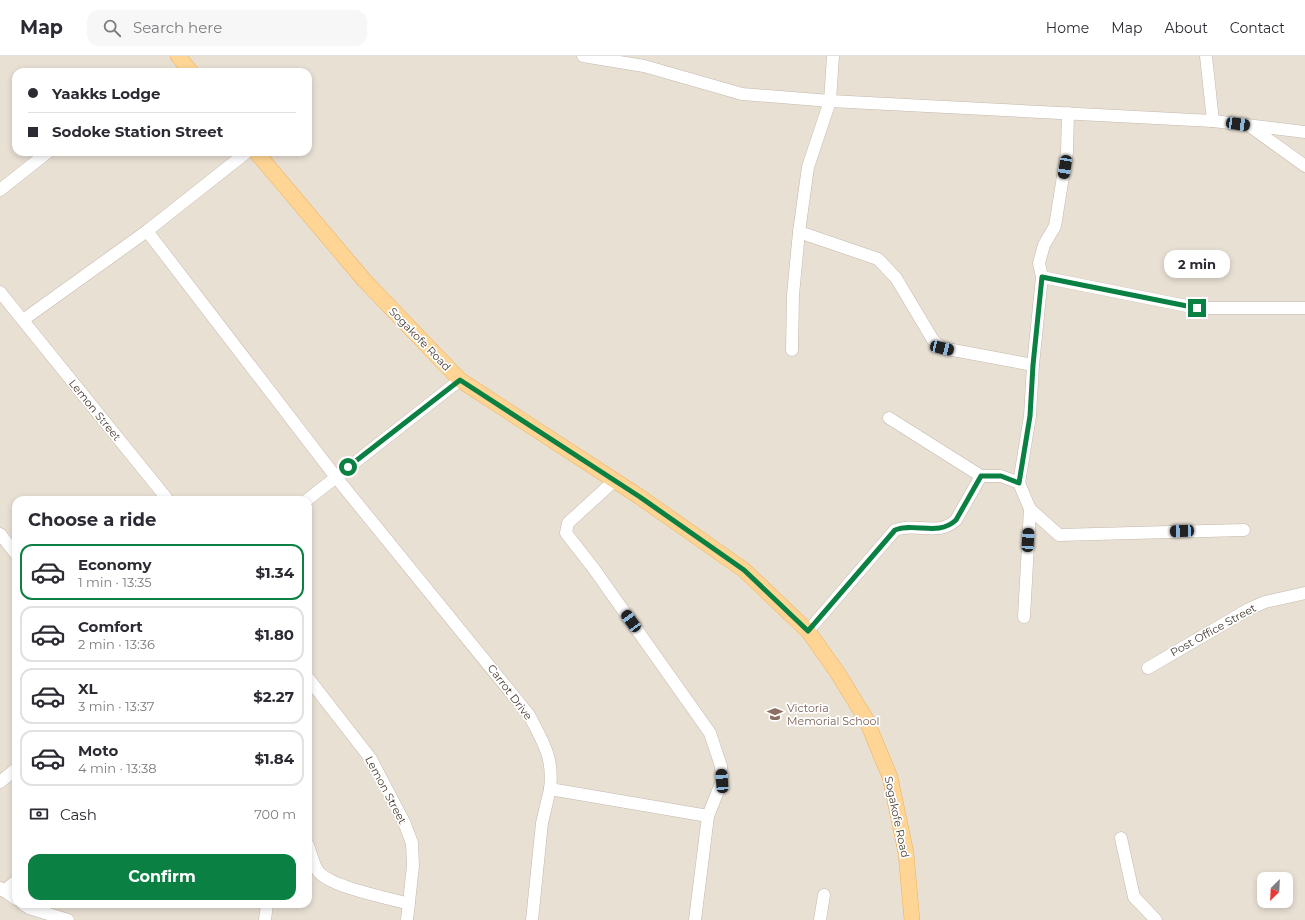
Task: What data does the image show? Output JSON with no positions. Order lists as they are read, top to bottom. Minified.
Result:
{"streets":{"main road":["Sogakofe Road"],"street":["Lemon Street","Post Office Street","Carrot Drive"]},"places":{"school or university":["Victoria Memorial School"]},"north":"bottom left","page":{"header":"Map","search":"Search here","nav":["Home","Map","About","Contact"],"banner":["Yaakks Lodge","Sodoke Station Street"],"bubble":"2 min","heading":"Choose a ride","list":[{"name":"Economy","note":"1 min · 13:35","value":"$1.34"},{"name":"Comfort","note":"2 min · 13:36","value":"$1.80"},{"name":"XL","note":"3 min · 13:37","value":"$2.27"},{"name":"Moto","note":"4 min · 13:38","value":"$1.84"}],"pay":["Cash","700 m"],"buttons":"Confirm"}}
